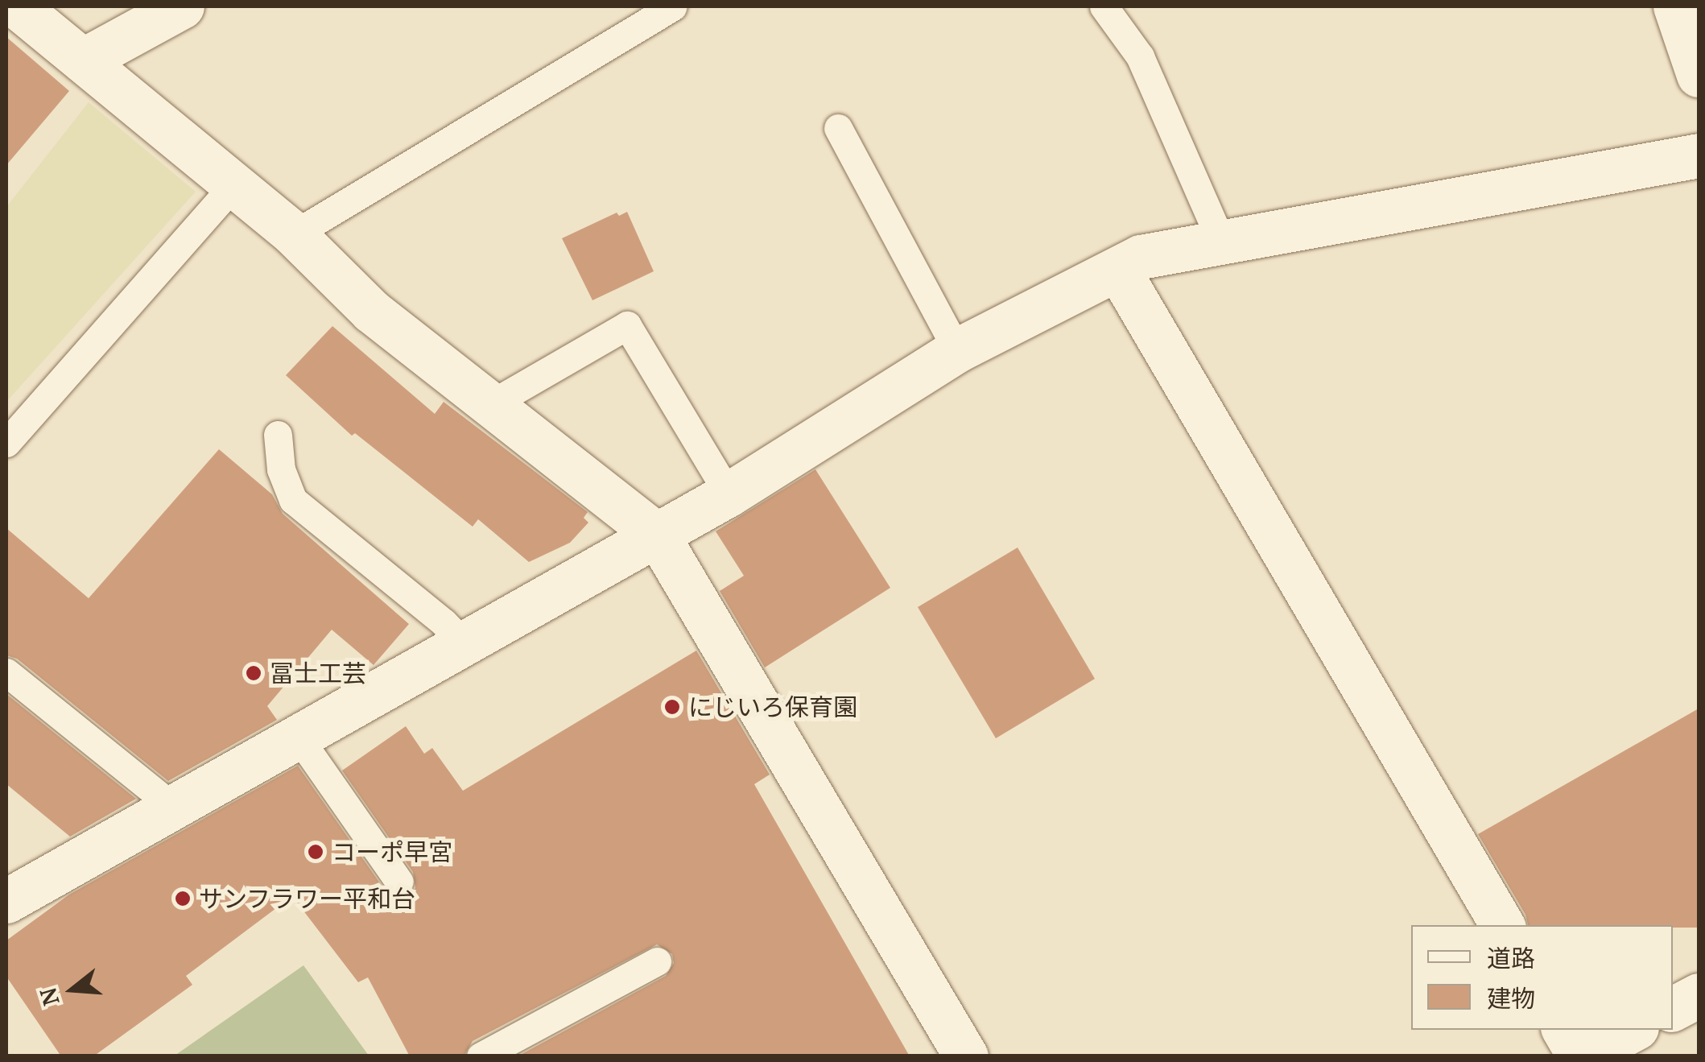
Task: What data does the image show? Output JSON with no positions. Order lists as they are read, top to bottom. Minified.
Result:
{"places":["冨士工芸","にじいろ保育園","コーポ早宮","サンフラワー平和台"],"legend":["道路","建物"],"north":"left"}
